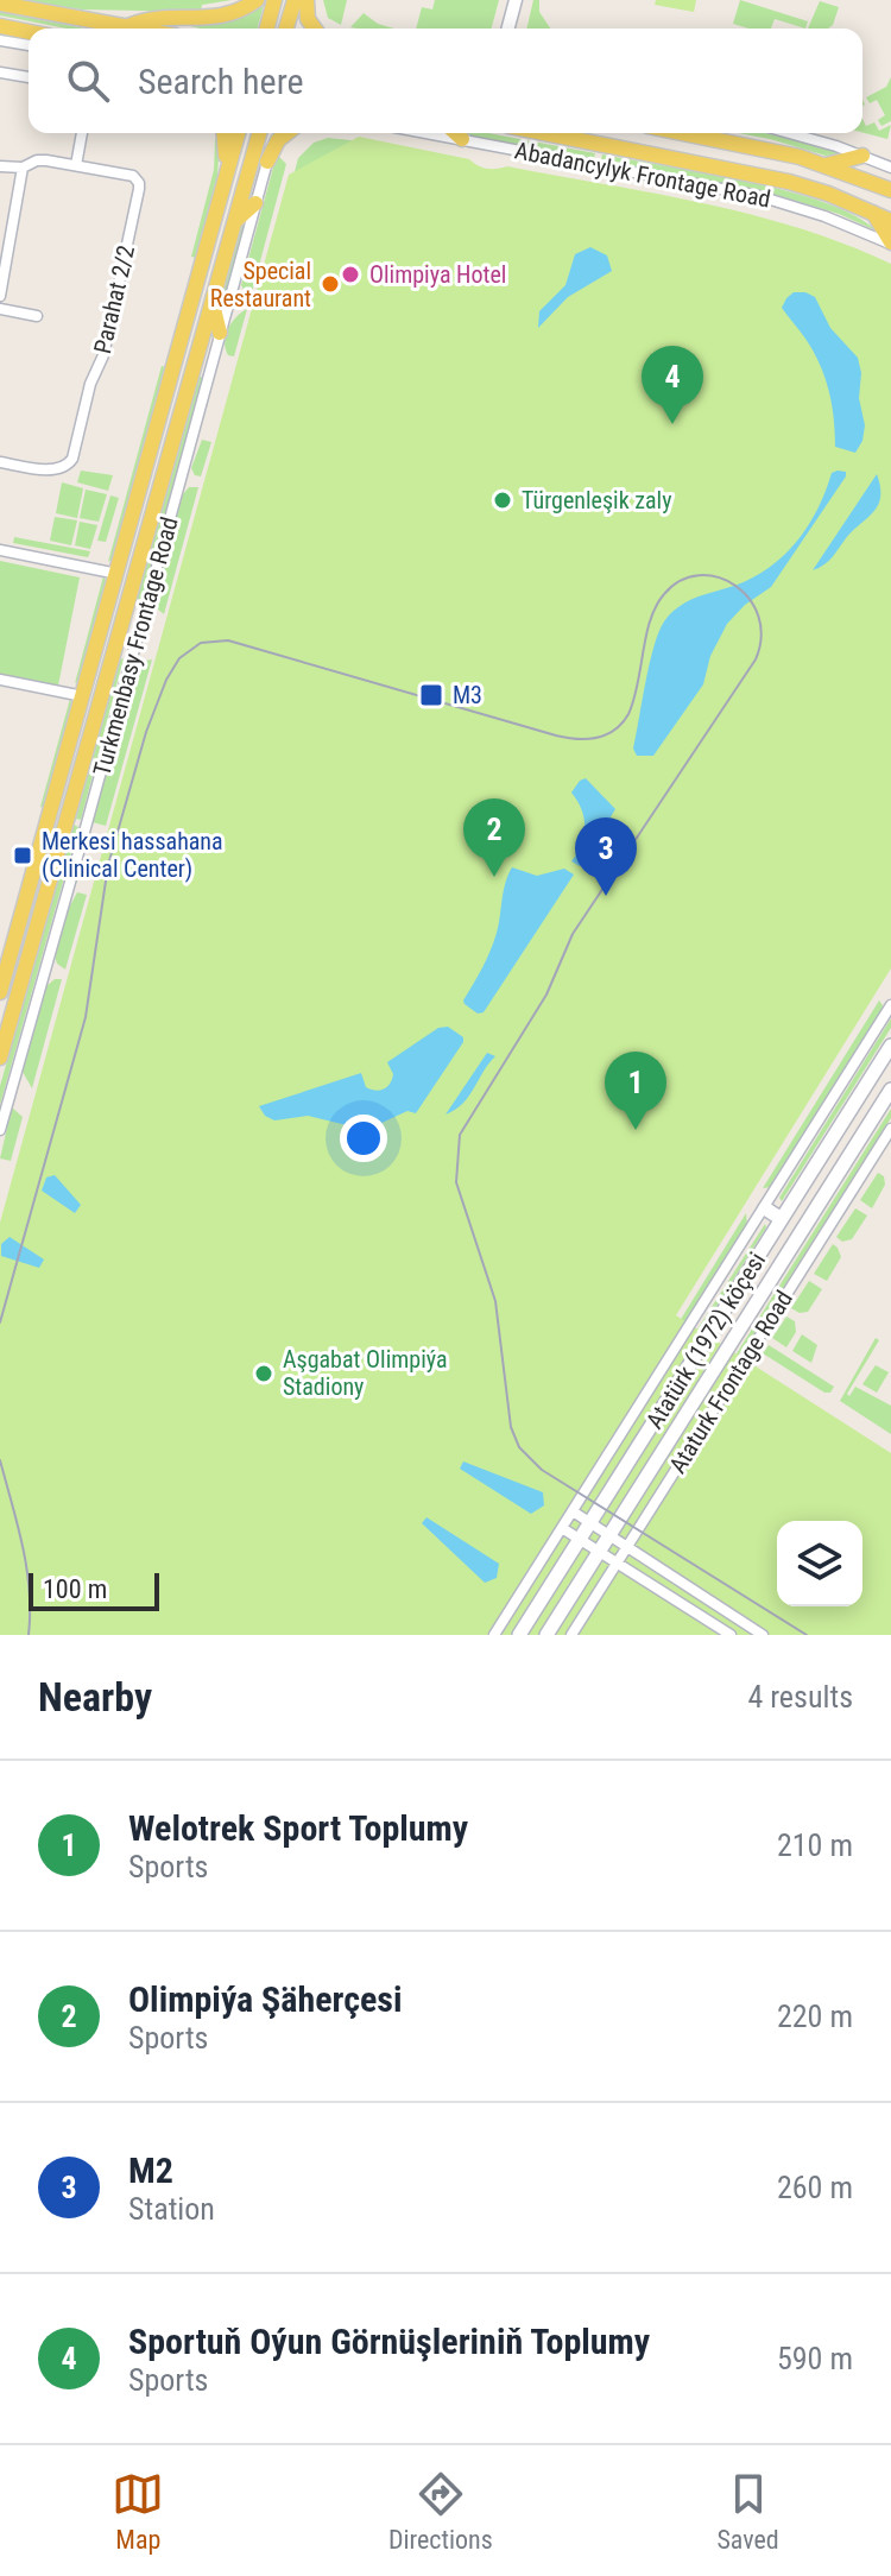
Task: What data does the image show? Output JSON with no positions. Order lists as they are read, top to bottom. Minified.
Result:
{"streets":{"main road":["Atatürk (1972) köçesi"],"street":["Abadancylyk Frontage Road","Parahat 2/2","Turkmenbasy Frontage Road","Ataturk Frontage Road"]},"places":{"other":["Olimpiya Hotel","Special Restaurant","Türgenleşik zaly","Aşgabat Olimpiýa Stadiony"],"transit":["M3","Merkesi hassahana (Clinical Center)"]},"scale_bar":"100 m","page":{"search":"Search here","pins":["4","2","3","1"],"scale":"100 m","heading":["Nearby","4 results"],"list":[{"mark":"1","name":"Welotrek Sport Toplumy","note":"Sports","value":"210 m"},{"mark":"2","name":"Olimpiýa Şäherçesi","note":"Sports","value":"220 m"},{"mark":"3","name":"M2","note":"Station","value":"260 m"},{"mark":"4","name":"Sportuň Oýun Görnüşleriniň Toplumy","note":"Sports","value":"590 m"}],"nav":["Map","Directions","Saved"]}}
